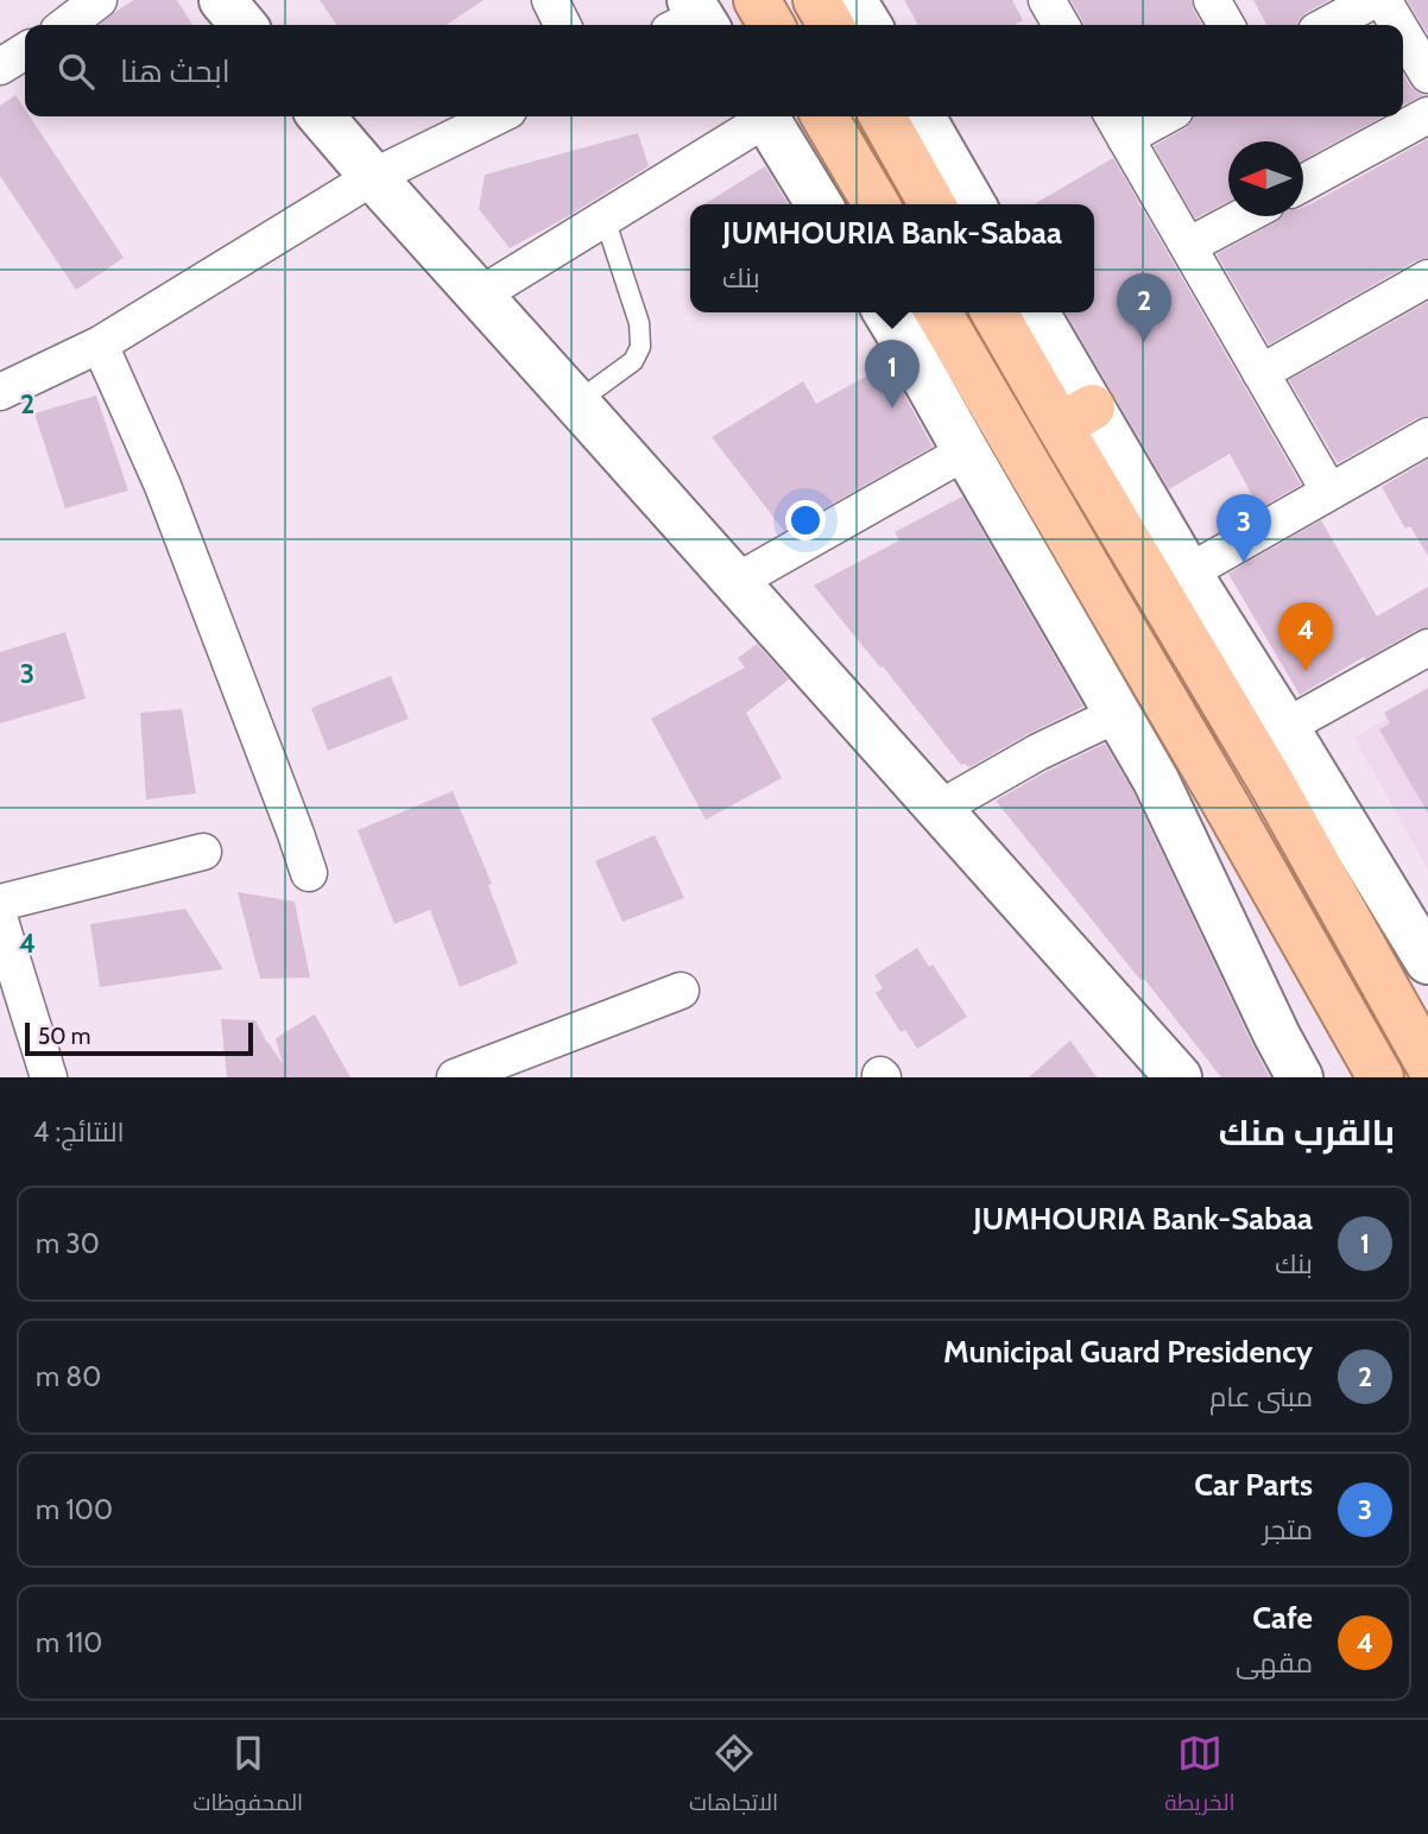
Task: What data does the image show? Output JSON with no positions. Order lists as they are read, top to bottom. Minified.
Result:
{"scale_bar":"50 m","north":"left","page":{"search":"ابحث هنا","popup":["JUMHOURIA Bank-Sabaa","بنك"],"pins":["2","1","3","4"],"scale":"50 m","heading":["بالقرب منك","النتائج: 4"],"list":[{"mark":"1","name":"JUMHOURIA Bank-Sabaa","note":"بنك","value":"30 m"},{"mark":"2","name":"Municipal Guard Presidency","note":"مبنى عام","value":"80 m"},{"mark":"3","name":"Car Parts","note":"متجر","value":"100 m"},{"mark":"4","name":"Cafe","note":"مقهى","value":"110 m"}],"nav":["الخريطة","الاتجاهات","المحفوظات"]},"grid":{"rows":["2","3","4"]}}
